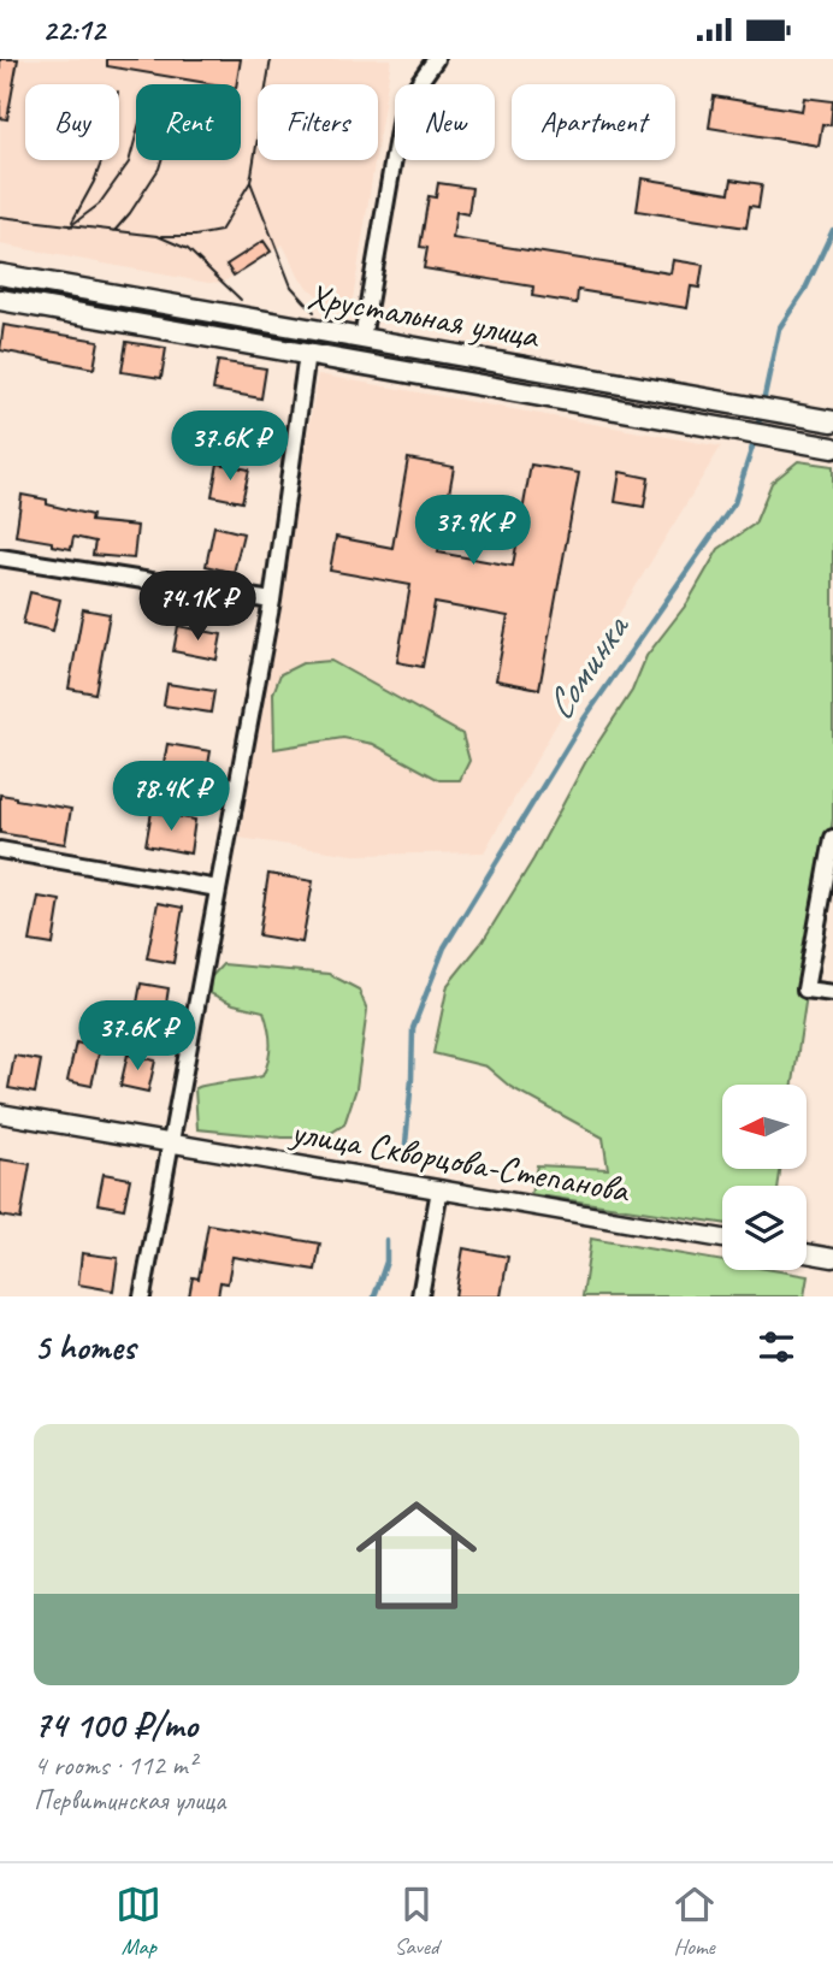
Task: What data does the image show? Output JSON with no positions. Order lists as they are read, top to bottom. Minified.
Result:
{"streets":{"main road":["Хрустальная улица"],"street":["улица Скворцова-Степанова"]},"water":["Соминка"],"north":"left","page":{"status":"22:12","chip":["Buy","Rent","Filters","New","Apartment"],"price":["37.6K ₽","37.9K ₽","74.1K ₽","78.4K ₽","37.6K ₽"],"heading":"5 homes","list":[{"name":"74 100 ₽/mo","note":"4 rooms · 112 m² · Первитинская улица"}],"tabs":["Map","Saved","Home"]}}
